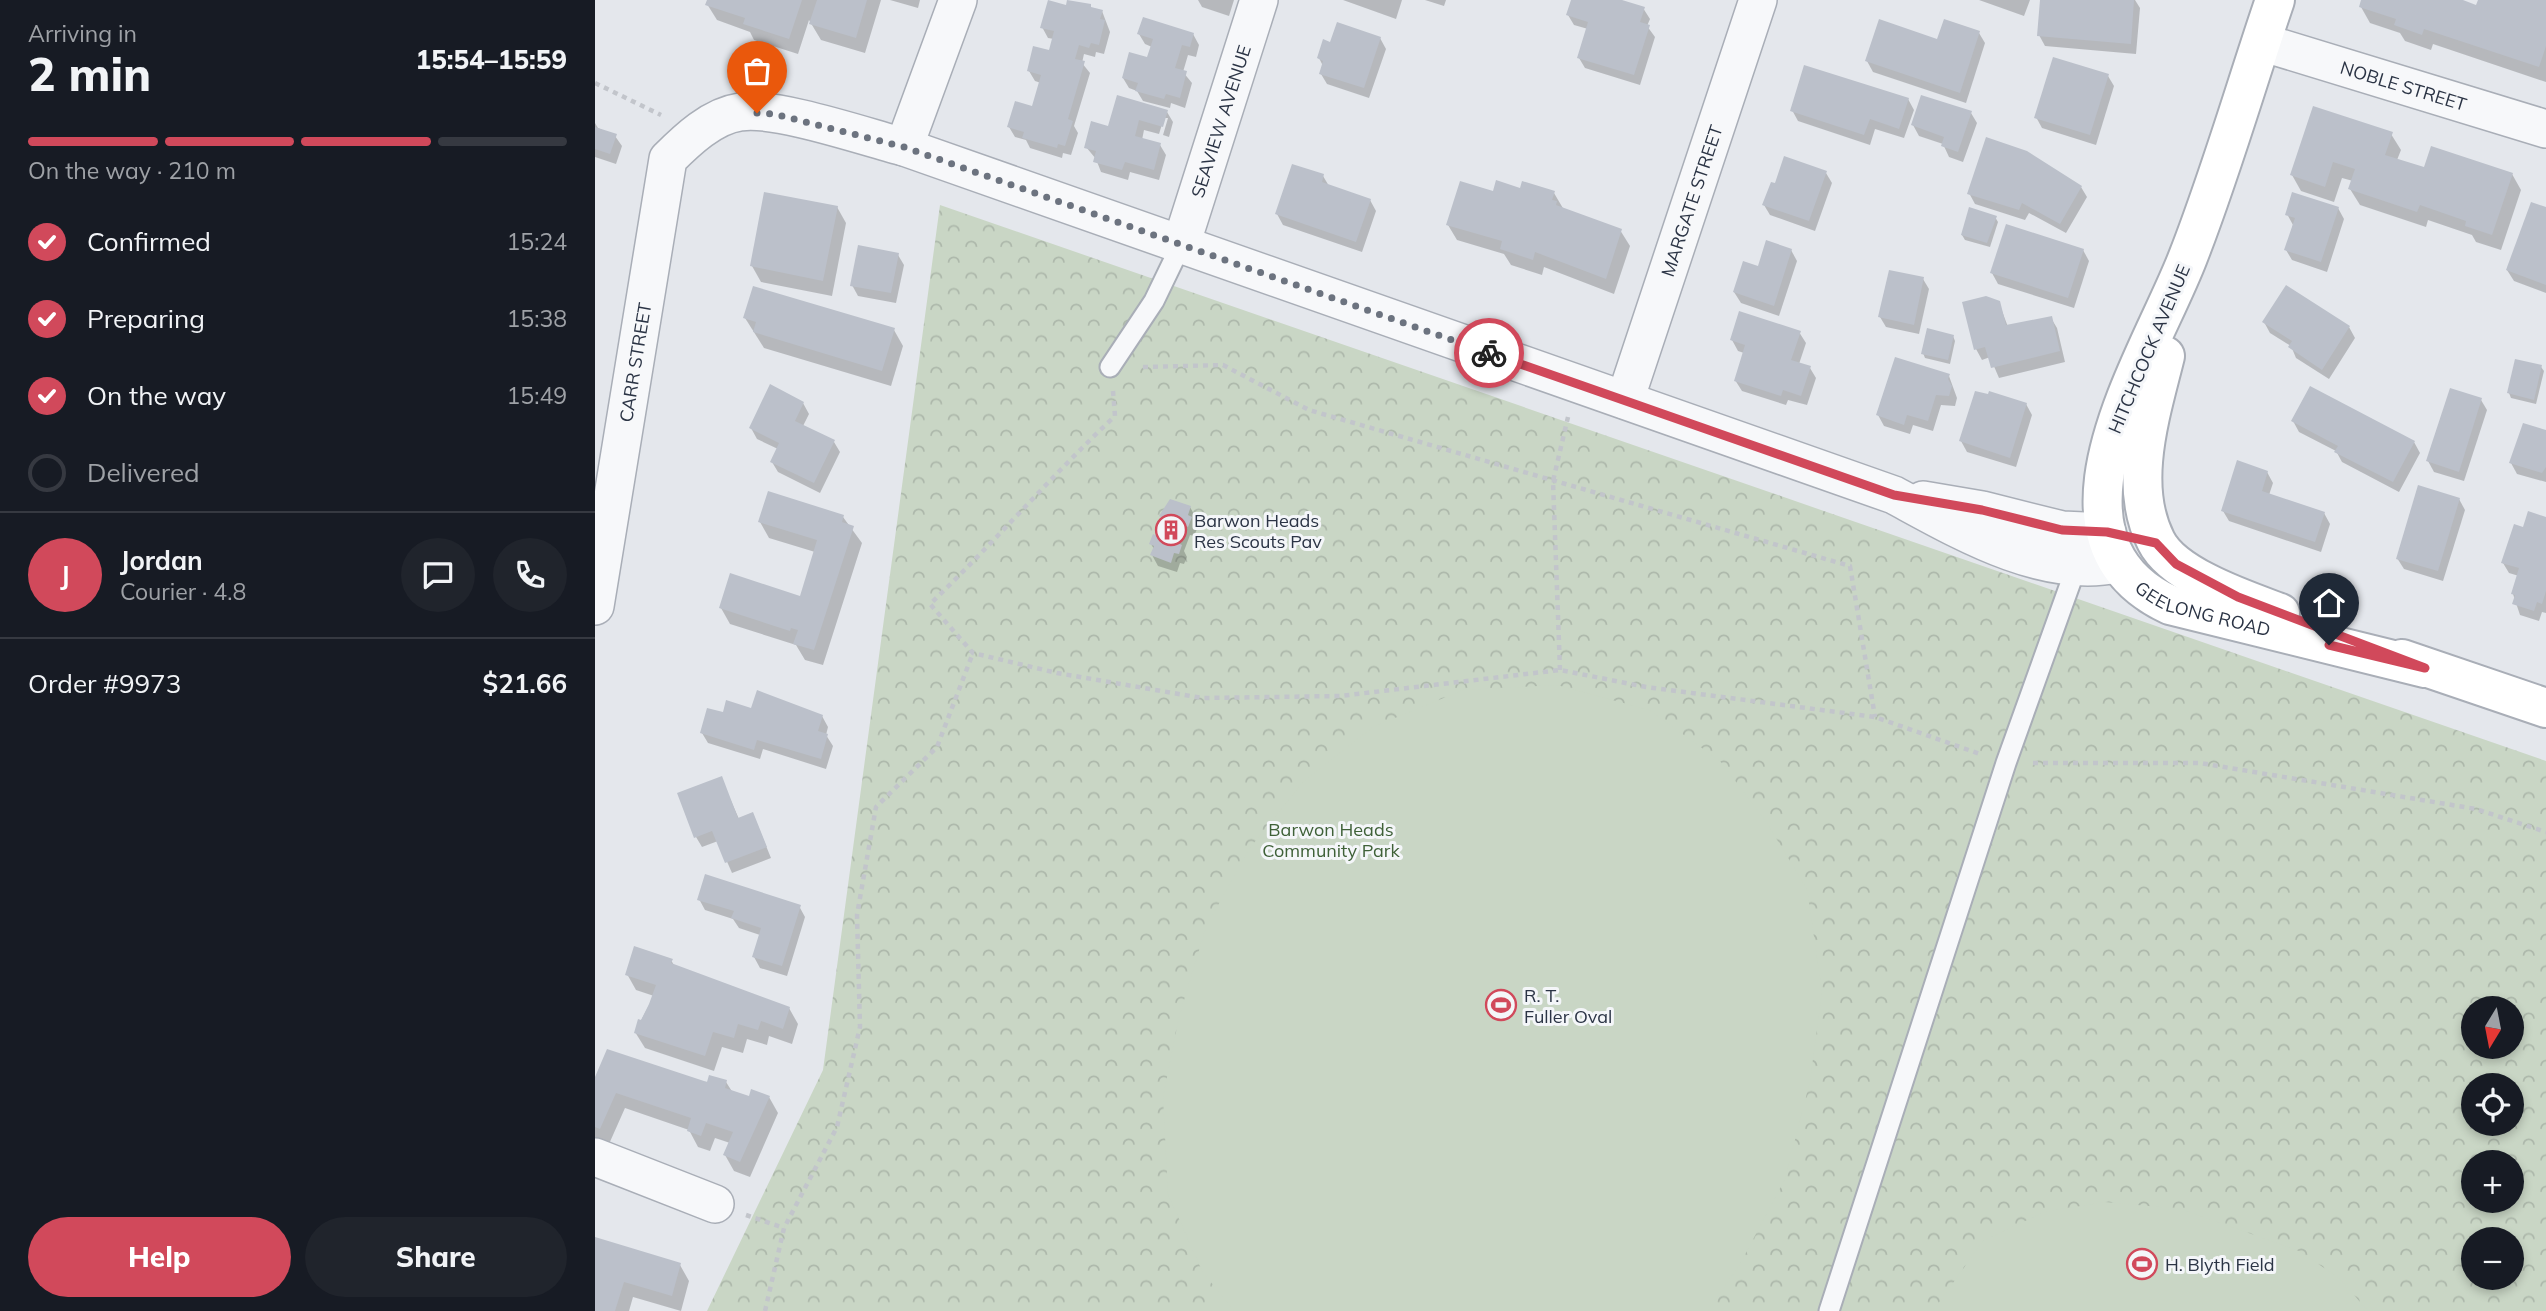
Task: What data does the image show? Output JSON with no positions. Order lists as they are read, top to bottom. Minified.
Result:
{"streets":{"street":["NOBLE STREET","SEAVIEW AVENUE","MARGATE STREET","HITCHCOCK AVENUE","CARR STREET","GEELONG ROAD"]},"crossings":[["NOBLE STREET","HITCHCOCK AVENUE"],["SEAVIEW AVENUE","CARR STREET"],["MARGATE STREET","CARR STREET"],["HITCHCOCK AVENUE","GEELONG ROAD"]],"parks":["Barwon Heads Community Park"],"places":{"building":["Barwon Heads Res Scouts Pav"],"sports":["R. T. Fuller Oval","H. Blyth Field"]},"north":"bottom","page":{"heading":["2 min","Arriving in","15:54–15:59"],"panel":["Jordan","Courier · 4.8","Order #9973","$21.66"],"bar":"On the way · 210 m","list":[["Confirmed","15:24"],["Preparing","15:38"],["On the way","15:49"],"Delivered"],"round":"J","map_buttons":["+","−"],"buttons":["Help","Share"]}}
